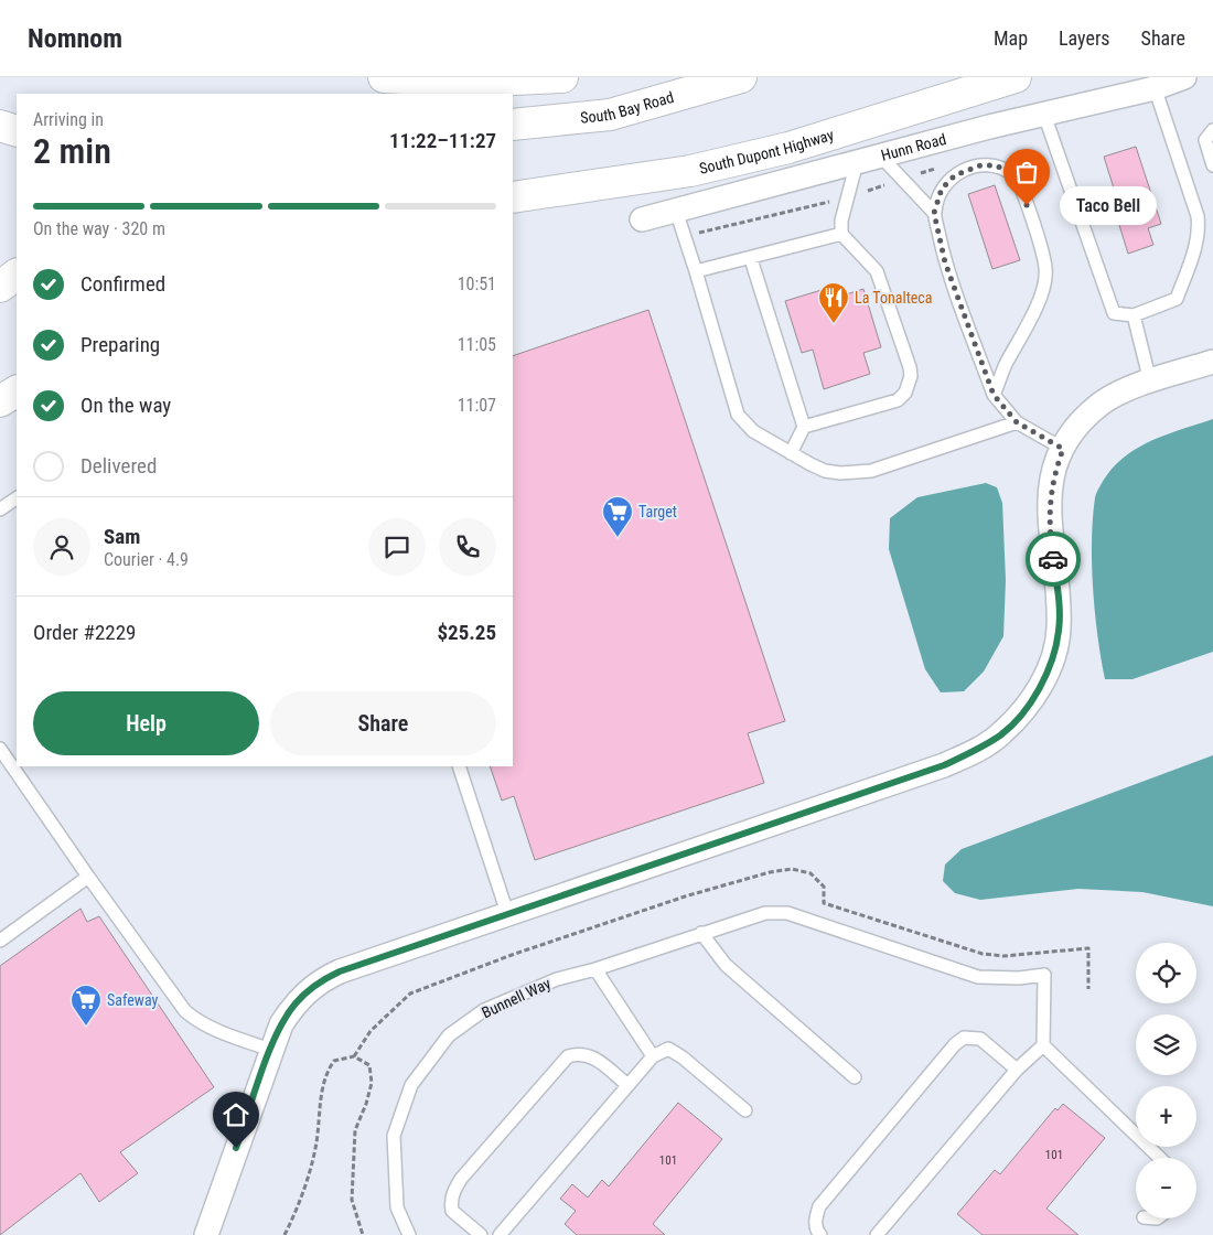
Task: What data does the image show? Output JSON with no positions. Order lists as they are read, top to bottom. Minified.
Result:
{"streets":{"highway":["South Bay Road","South Dupont Highway"],"street":["Hunn Road"],"lane":["Bunnell Way"]},"places":{"other":["Taco Bell"],"restaurant":["La Tonalteca"],"supermarket":["Target","Safeway"]},"house_numbers":["101","101"],"page":{"header":"Nomnom","nav":["Map","Layers","Share"],"heading":["2 min","Arriving in","11:22–11:27"],"panel":["Sam","Courier · 4.9","Order #2229","$25.25"],"bubble":"Taco Bell","bar":"On the way · 320 m","list":[["Confirmed","10:51"],["Preparing","11:05"],["On the way","11:07"],"Delivered"],"buttons":["Help","Share"],"map_buttons":["+","−"]}}
